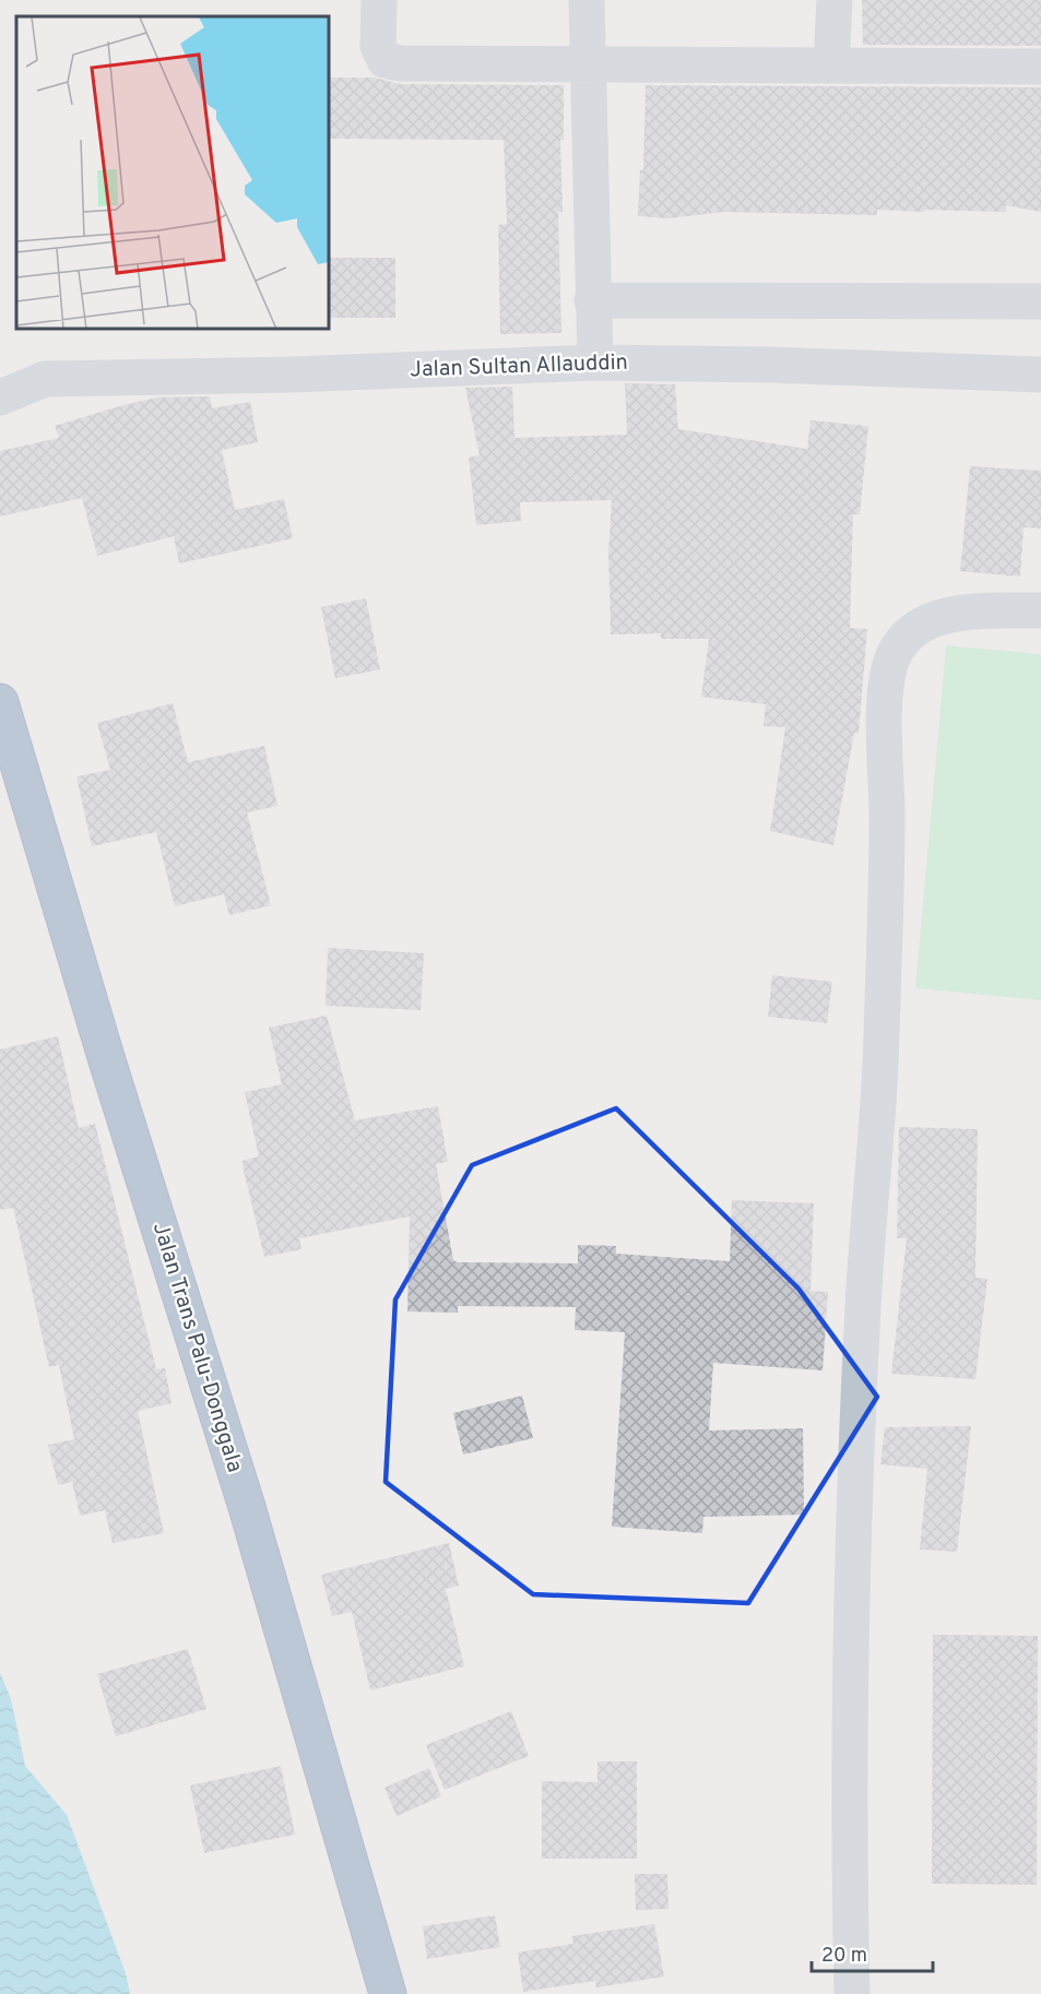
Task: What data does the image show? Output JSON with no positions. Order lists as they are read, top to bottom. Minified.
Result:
{"streets":{"highway":["Jalan Trans Palu-Donggala"],"street":["Jalan Sultan Allauddin"]},"scale_bar":"20 m"}
